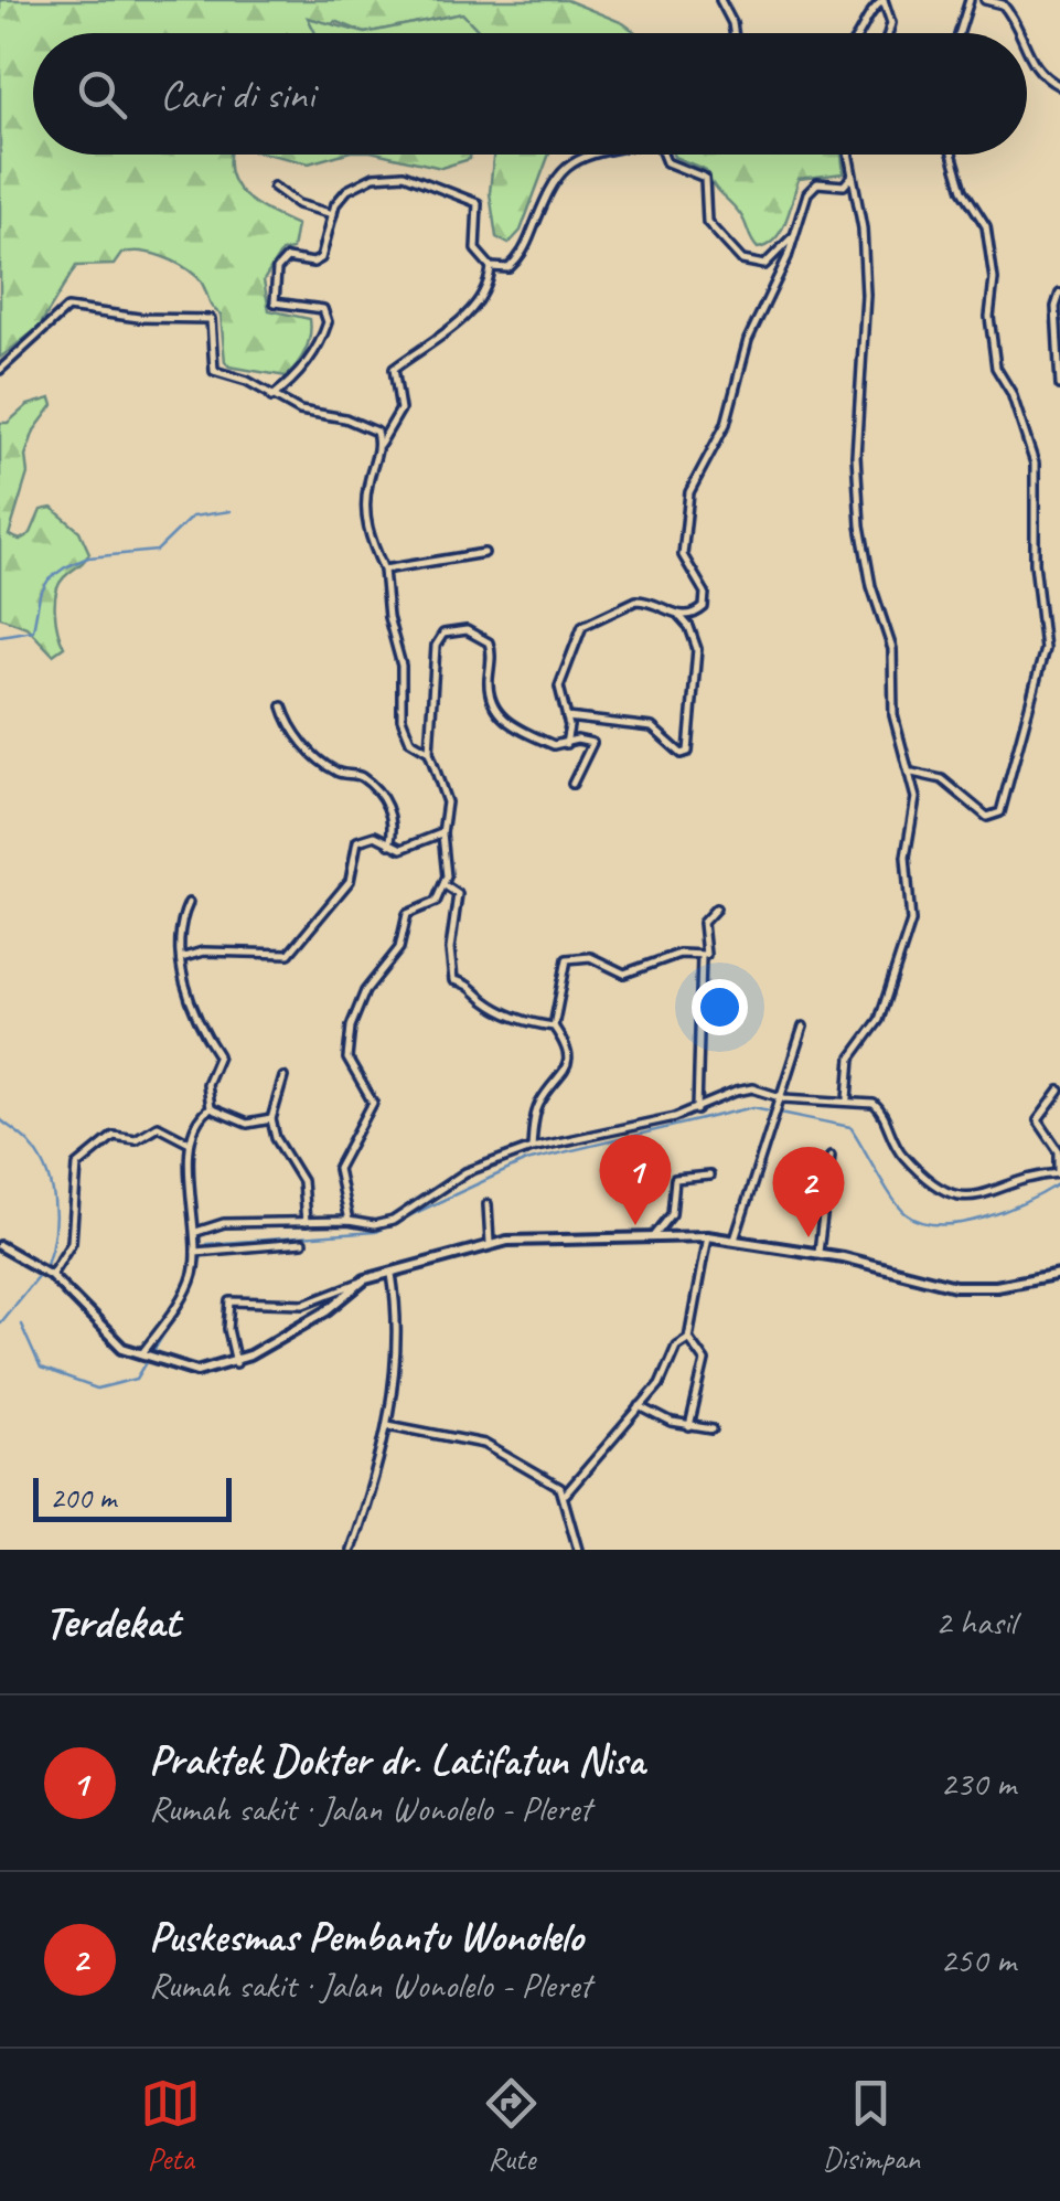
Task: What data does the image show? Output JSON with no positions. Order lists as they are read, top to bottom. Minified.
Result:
{"scale_bar":"200 m","page":{"search":"Cari di sini","pins":["1","2"],"scale":"200 m","heading":["Terdekat","2 hasil"],"list":[{"mark":"1","name":"Praktek Dokter dr. Latifatun Nisa","note":"Rumah sakit · Jalan Wonolelo - Pleret","value":"230 m"},{"mark":"2","name":"Puskesmas Pembantu Wonolelo","note":"Rumah sakit · Jalan Wonolelo - Pleret","value":"250 m"}],"nav":["Peta","Rute","Disimpan"]}}
